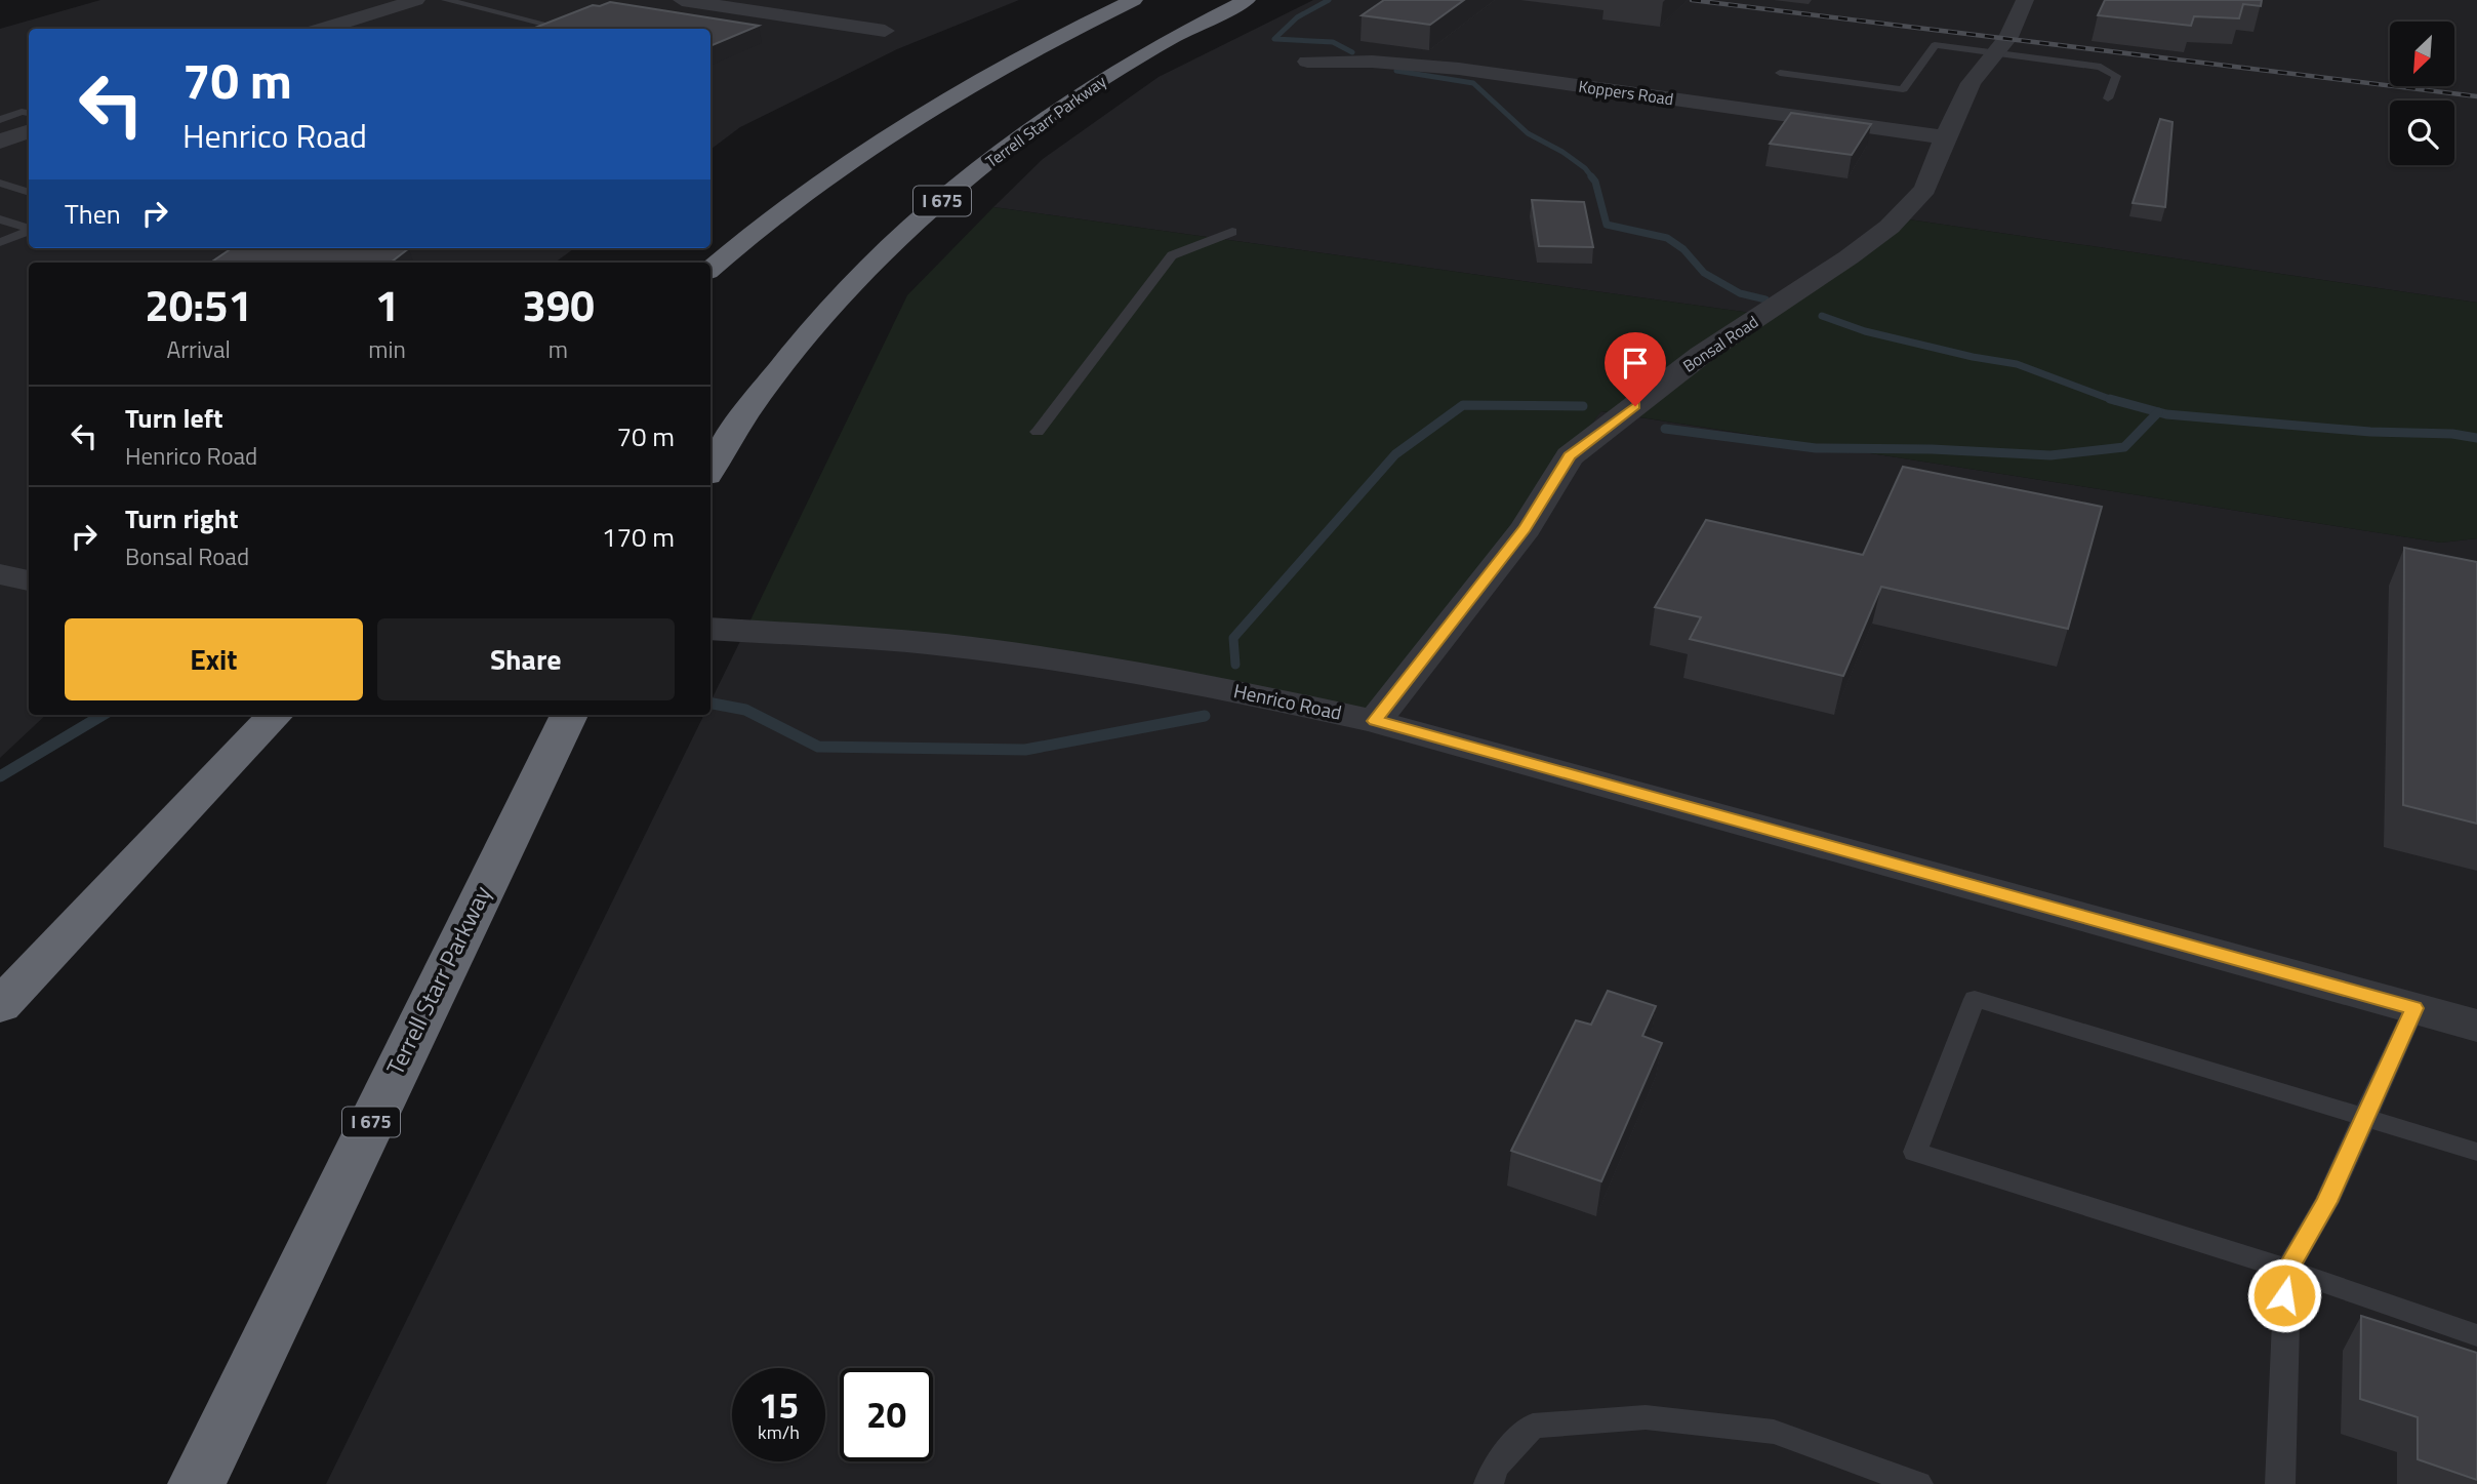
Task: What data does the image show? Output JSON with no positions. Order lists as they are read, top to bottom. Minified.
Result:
{"streets":{"highway":["Terrell Starr Parkway","I 675"],"street":["Koppers Road","Bonsal Road","Henrico Road"]},"crossings":[["Koppers Road","Bonsal Road"],["Bonsal Road","Henrico Road"]],"north":"bottom left","page":{"turn":["70 m","Henrico Road"],"then":"Then","eta":["20:51","Arrival","1","min","390","m"],"list":[{"name":"Turn left","note":"Henrico Road","value":"70 m"},{"name":"Turn right","note":"Bonsal Road","value":"170 m"}],"buttons":["Exit","Share"],"speed":"15 km/h","limit":"20"}}
